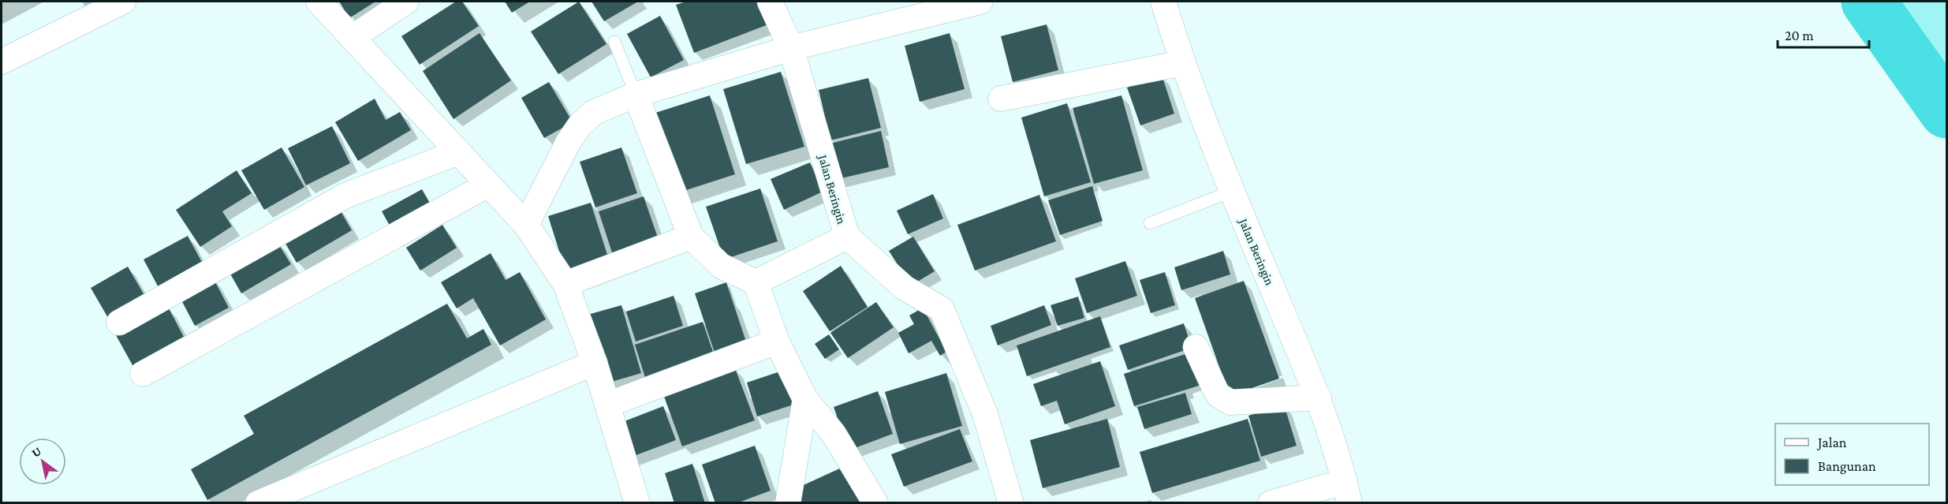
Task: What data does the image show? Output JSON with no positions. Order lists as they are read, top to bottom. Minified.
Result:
{"streets":{"street":["Jalan Beringin"]},"legend":["Jalan","Bangunan"],"scale_bar":"20 m","north":"top left"}
